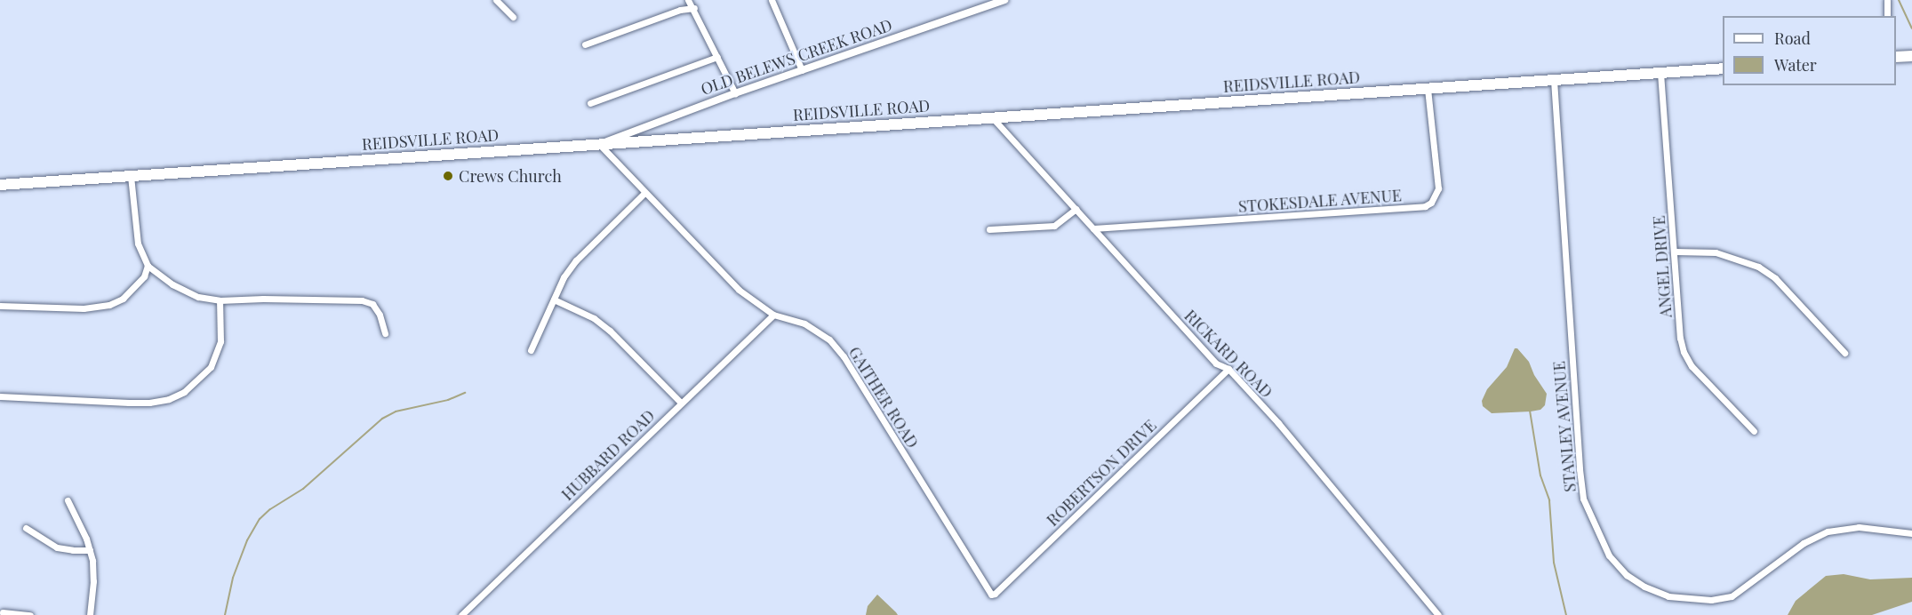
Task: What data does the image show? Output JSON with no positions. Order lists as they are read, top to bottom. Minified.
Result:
{"streets":{"highway":["REIDSVILLE ROAD"],"street":["OLD BELEWS CREEK ROAD","STOKESDALE AVENUE","ANGEL DRIVE","RICKARD ROAD","GAITHER ROAD","STANLEY AVENUE","HUBBARD ROAD","ROBERTSON DRIVE"]},"crossings":[["OLD BELEWS CREEK ROAD","REIDSVILLE ROAD"],["OLD BELEWS CREEK ROAD","GAITHER ROAD"],["REIDSVILLE ROAD","STOKESDALE AVENUE"],["REIDSVILLE ROAD","ANGEL DRIVE"],["REIDSVILLE ROAD","RICKARD ROAD"],["REIDSVILLE ROAD","GAITHER ROAD"],["REIDSVILLE ROAD","STANLEY AVENUE"],["STOKESDALE AVENUE","RICKARD ROAD"],["RICKARD ROAD","ROBERTSON DRIVE"],["GAITHER ROAD","HUBBARD ROAD"],["GAITHER ROAD","ROBERTSON DRIVE"]],"places":["Crews Church"],"legend":["Road","Water"]}
